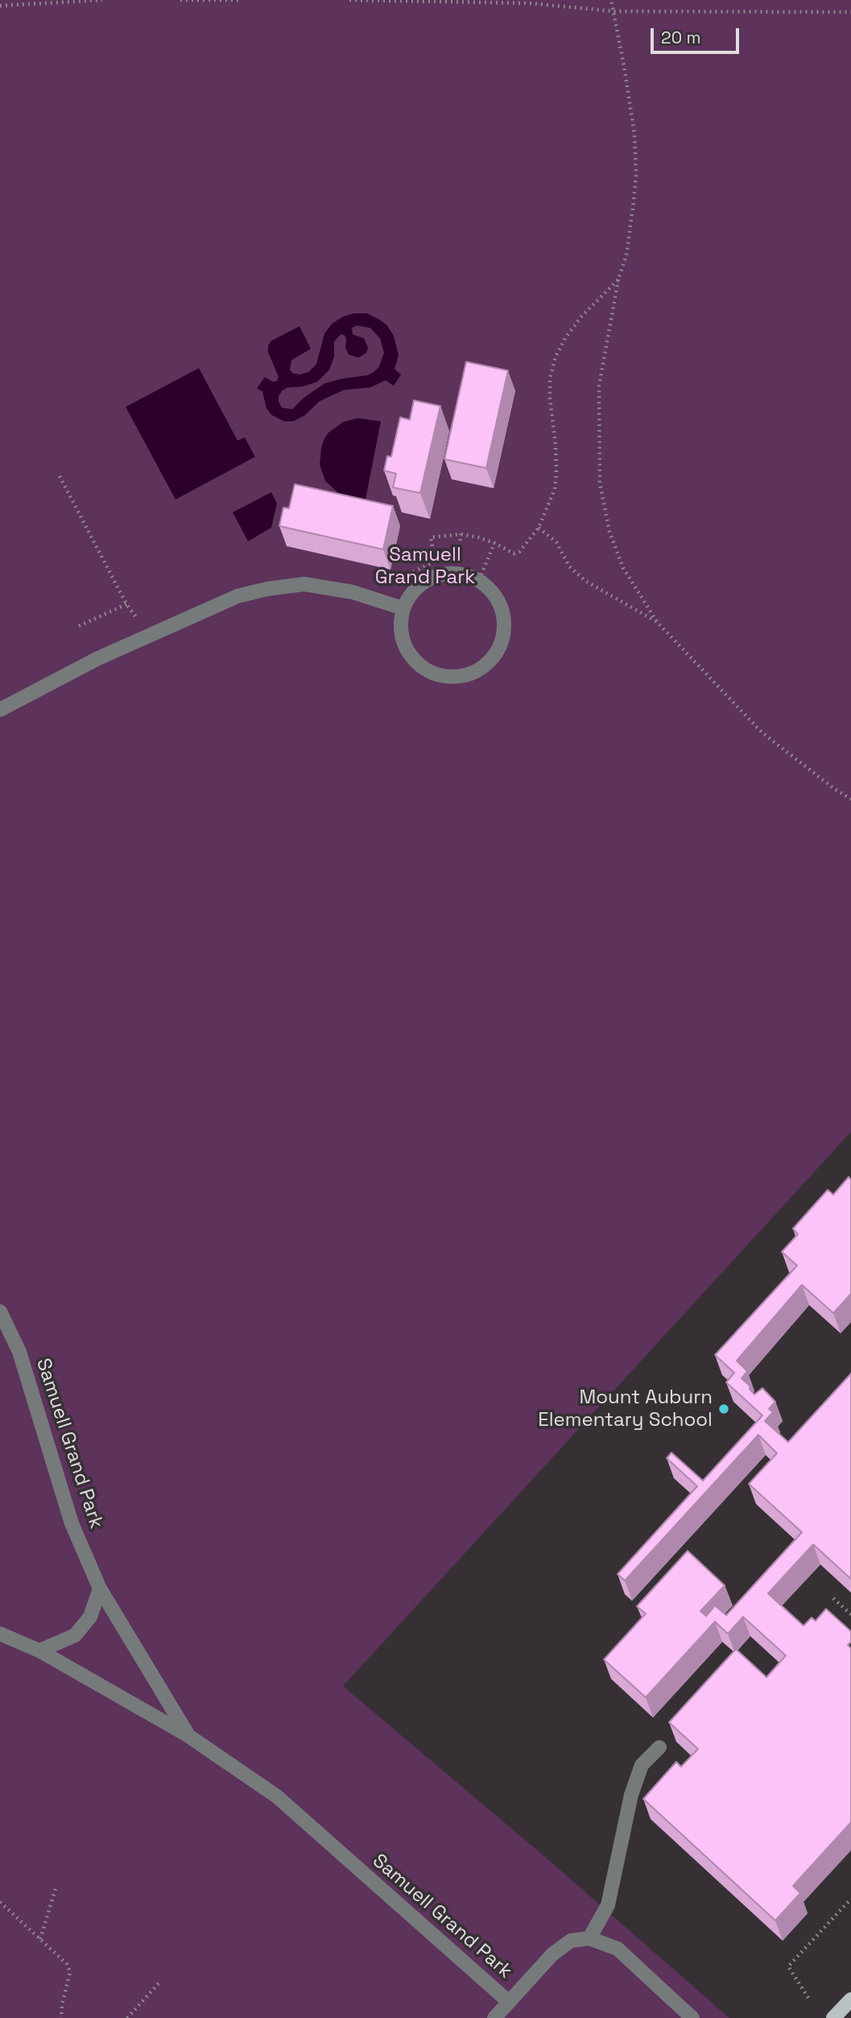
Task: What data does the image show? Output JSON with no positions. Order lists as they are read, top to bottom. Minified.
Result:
{"streets":{"street":["Samuell Grand Park"]},"parks":["Samuell Grand Park"],"places":["Mount Auburn Elementary School"],"scale_bar":"20 m"}
